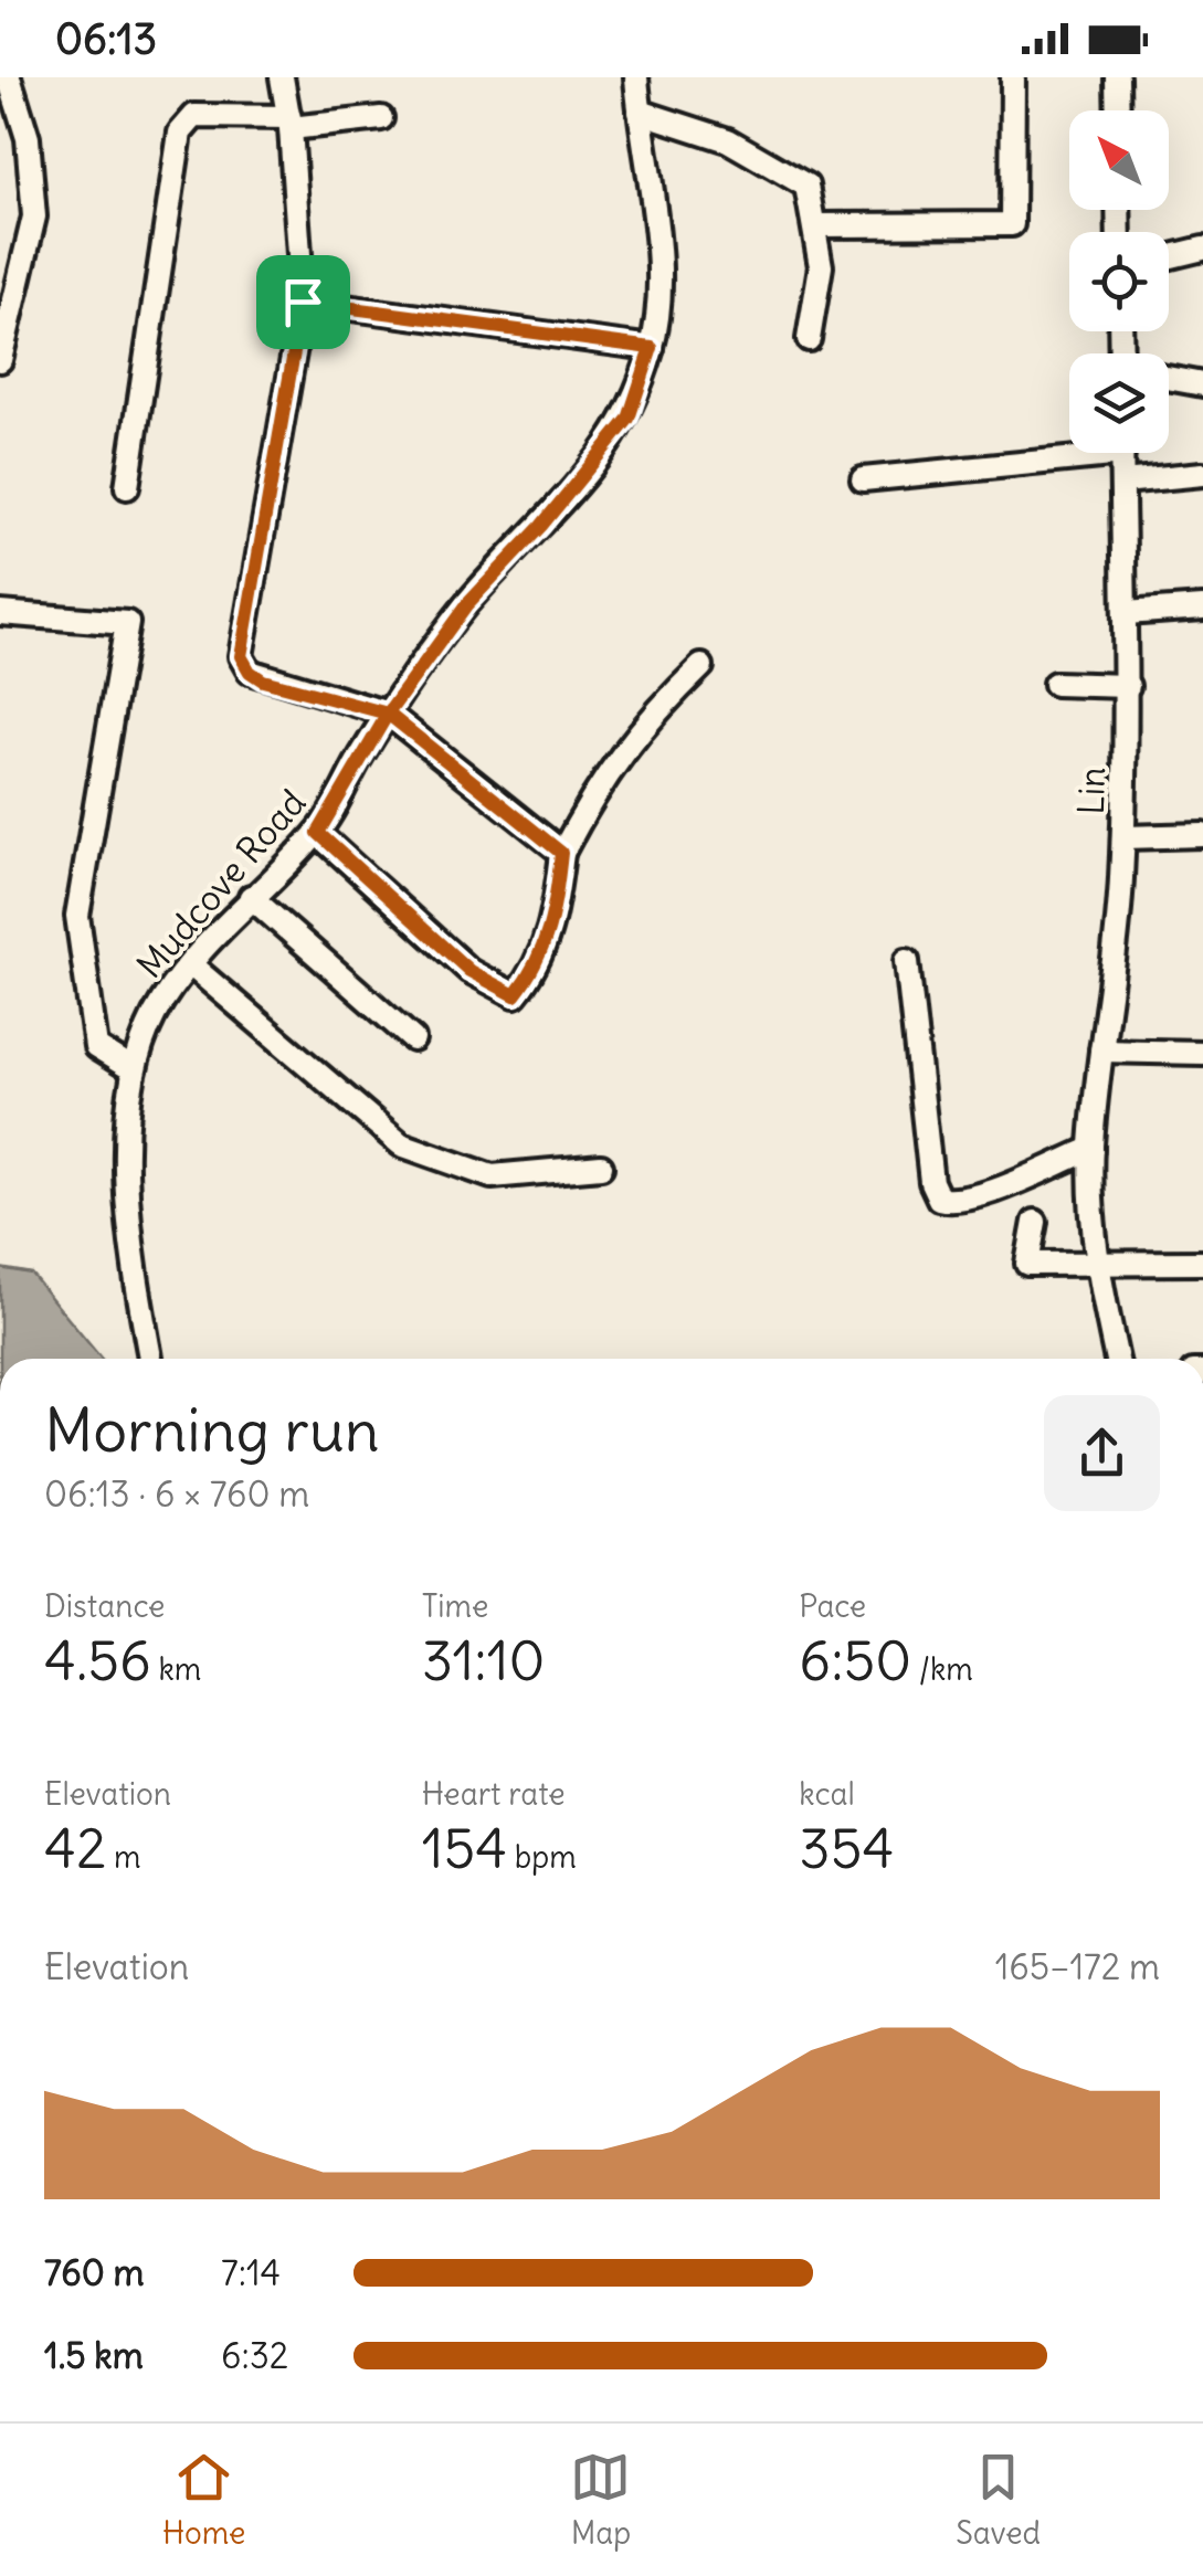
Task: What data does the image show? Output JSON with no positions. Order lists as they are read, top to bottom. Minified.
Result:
{"streets":{"street":["Lin","Mudcove Road"]},"north":"top left","page":{"status":"06:13","heading":["Morning run","06:13 · 6 × 760 m"],"stats":[["Distance","4.56 km"],["Time","31:10"],["Pace","6:50 /km"],["Elevation","42 m"],["Heart rate","154 bpm"],["kcal","354"]],"chart":["Elevation","165–172 m"],"list":[{"name":"760 m","note":"7:14"},{"name":"1.5 km","note":"6:32"}],"tabs":["Home","Map","Saved"]}}
